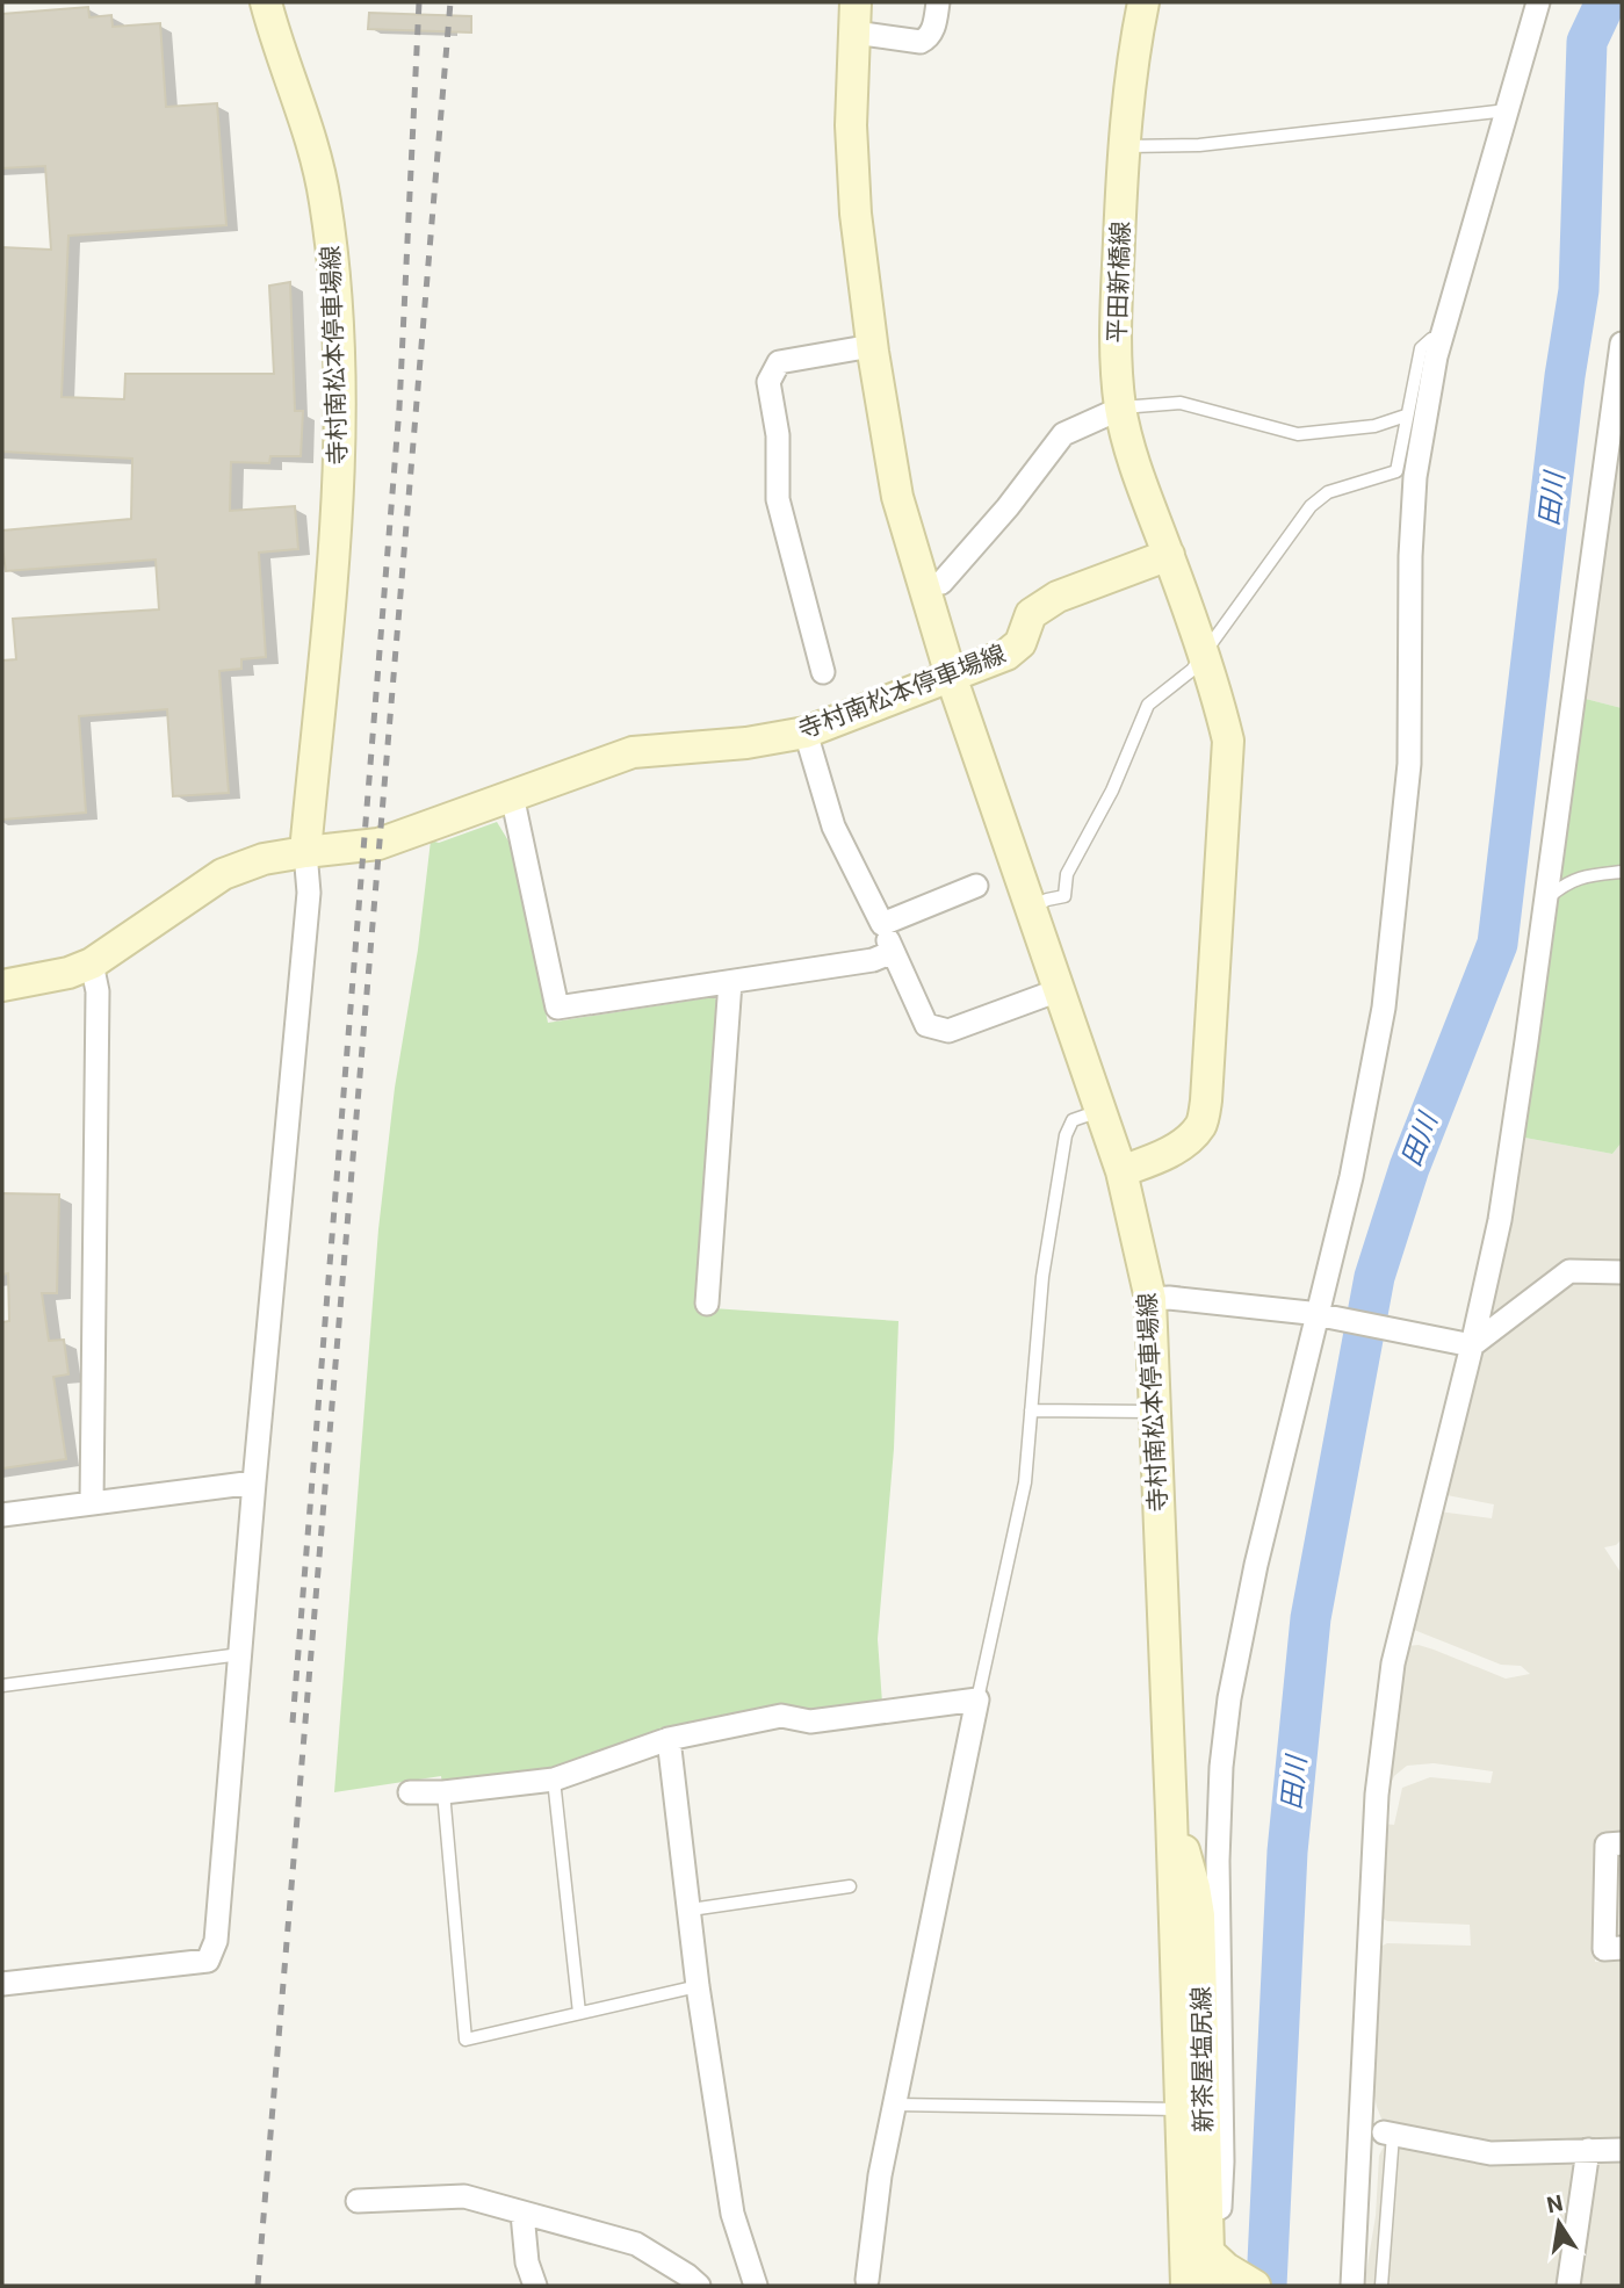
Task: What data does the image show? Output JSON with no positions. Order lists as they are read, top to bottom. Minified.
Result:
{"streets":{"main road":["平田新橋線","寺村南松本停車場線","新茶屋塩尻線"]},"crossings":[["平田新橋線","寺村南松本停車場線"],["寺村南松本停車場線","新茶屋塩尻線"]],"water":["田川"],"north":"top"}
